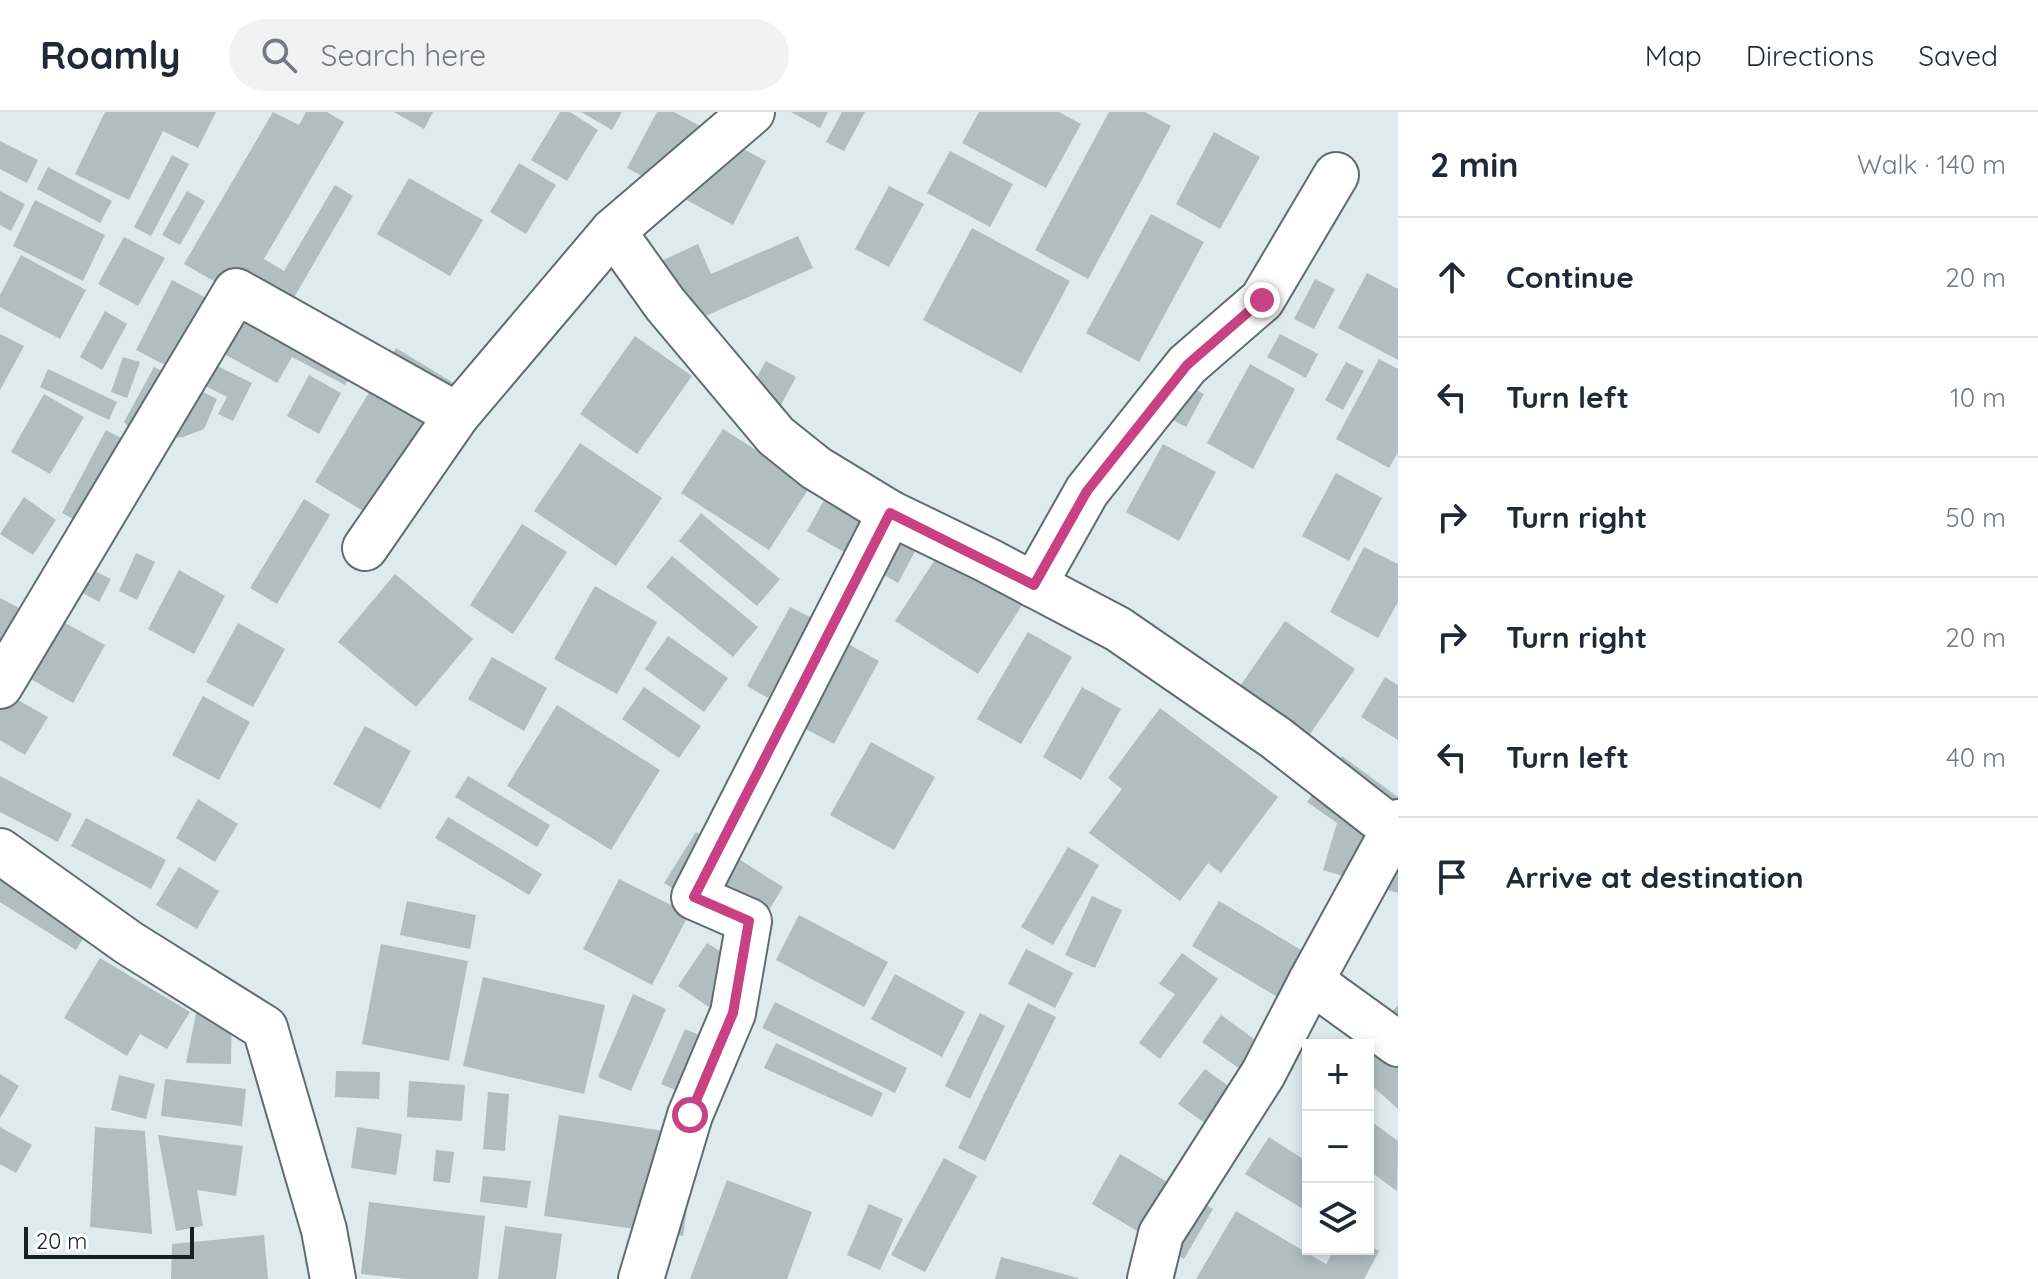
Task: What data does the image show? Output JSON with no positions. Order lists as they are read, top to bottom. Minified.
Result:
{"scale_bar":"20 m","page":{"header":"Roamly","search":"Search here","nav":["Map","Directions","Saved"],"heading":["2 min","Walk · 140 m"],"list":[["Continue","20 m"],["Turn left","10 m"],["Turn right","50 m"],["Turn right","20 m"],["Turn left","40 m"],"Arrive at destination"],"map_buttons":["+","−"],"scale":"20 m"}}
